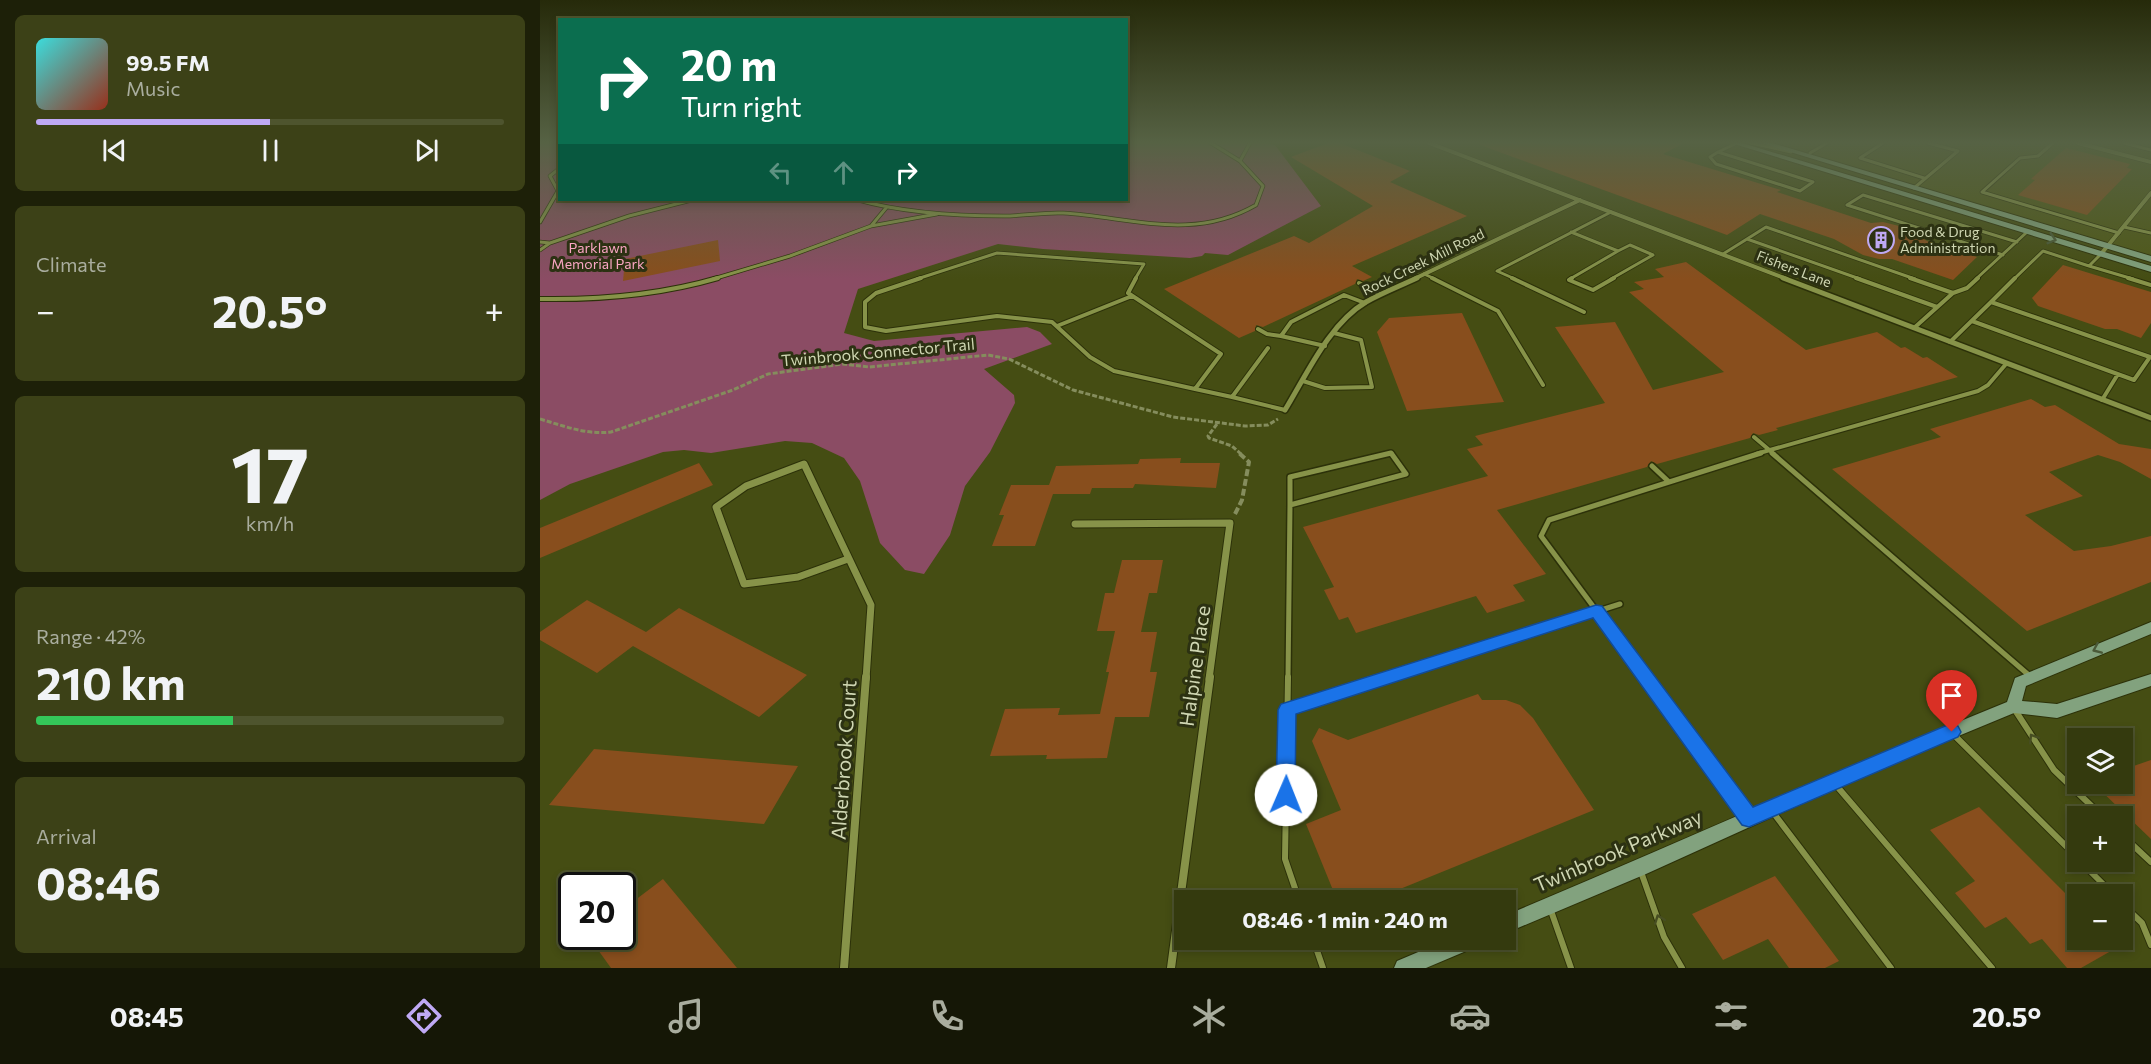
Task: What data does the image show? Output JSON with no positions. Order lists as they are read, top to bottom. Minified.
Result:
{"streets":{"main road":["Twinbrook Parkway"],"street":["Rock Creek Mill Road","Fishers Lane","Halpine Place","Alderbrook Court"],"path":["Twinbrook Connector Trail"]},"crossings":[["Rock Creek Mill Road","Fishers Lane"],["Rock Creek Mill Road","Twinbrook Connector Trail"]],"parks":["Parklawn Memorial Park"],"places":{"building":["Food & Drug Administration"]},"page":{"turn":["20 m","Turn right"],"song":["99.5 FM","Music"],"tile":["Climate",["17","km/h"],["Range · 42%","210 km"],["Arrival","08:46"]],"heat":["−","20.5°","+"],"map_buttons":["+","−"],"limit":"20","trip":"08:46 · 1 min · 240 m","tabs":["08:45","20.5°"]}}
